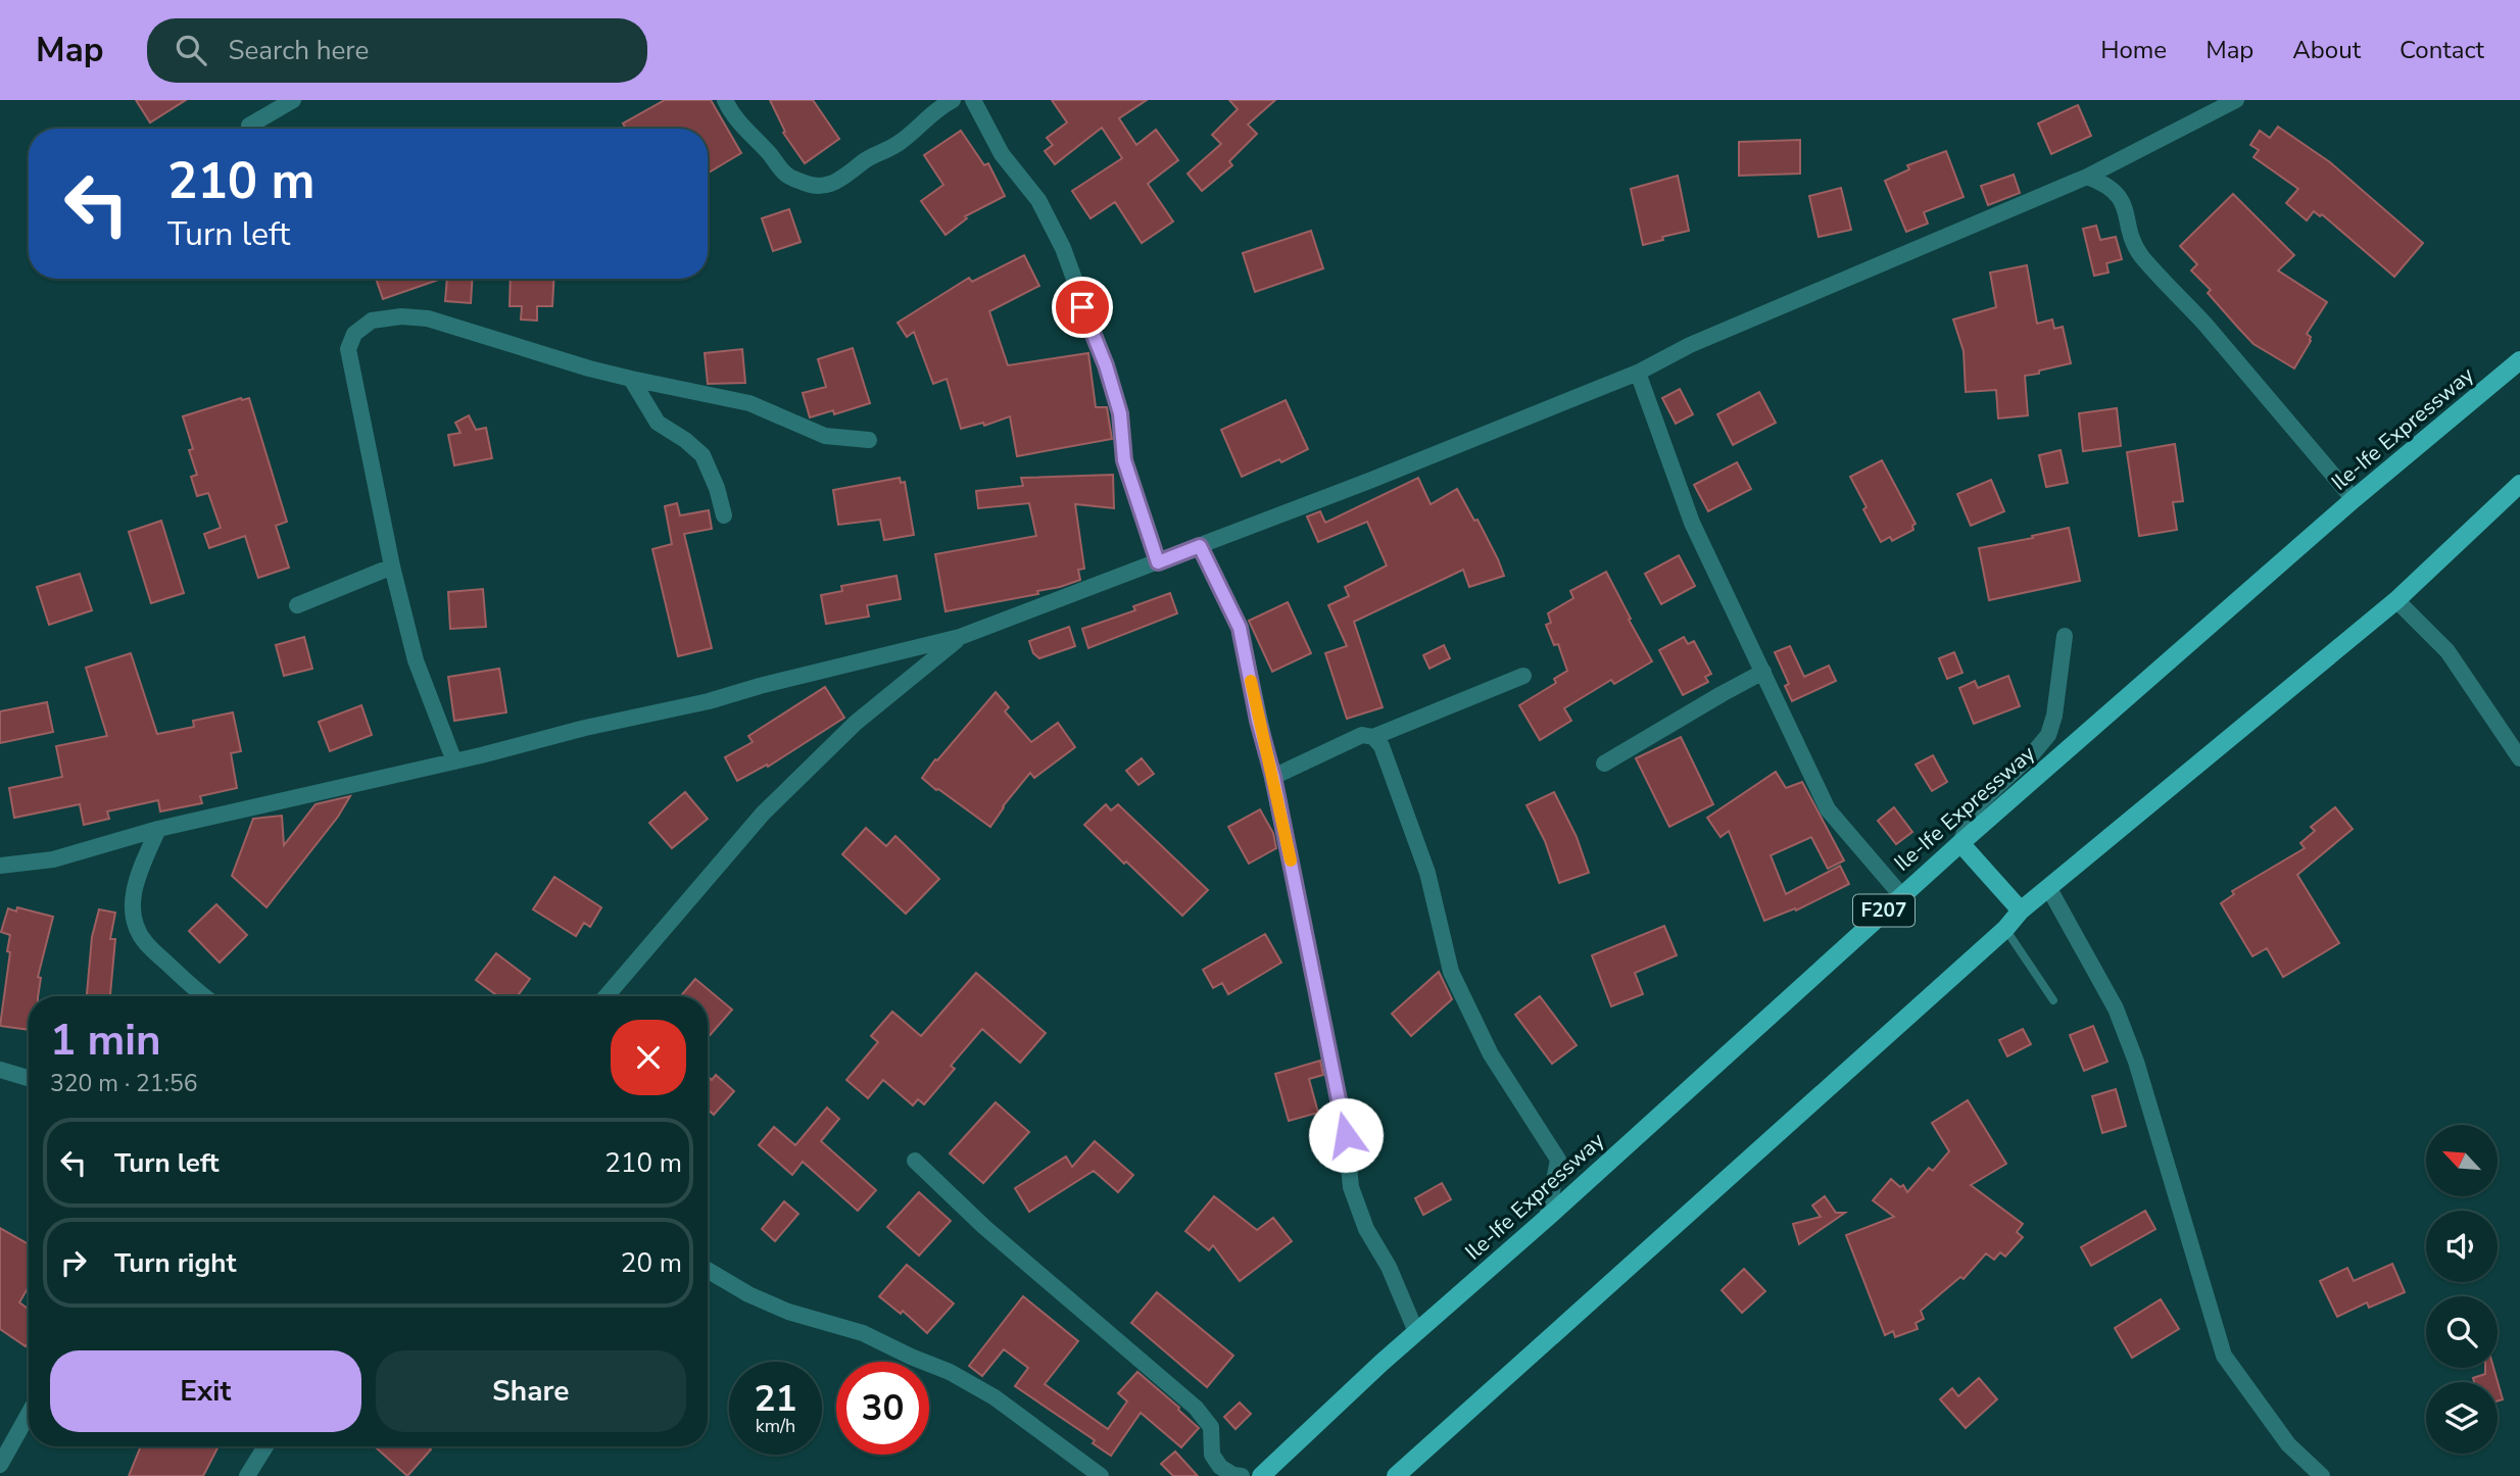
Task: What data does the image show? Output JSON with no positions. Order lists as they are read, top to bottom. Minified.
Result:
{"streets":{"main road":["Ile-Ife Expressway","F207"]},"north":"top left","page":{"header":"Map","search":"Search here","nav":["Home","Map","About","Contact"],"turn":["210 m","Turn left"],"heading":["1 min","320 m · 21:56"],"list":[{"name":"Turn left","value":"210 m"},{"name":"Turn right","value":"20 m"}],"buttons":["Exit","Share"],"speed":"21 km/h","limit":"30"}}
